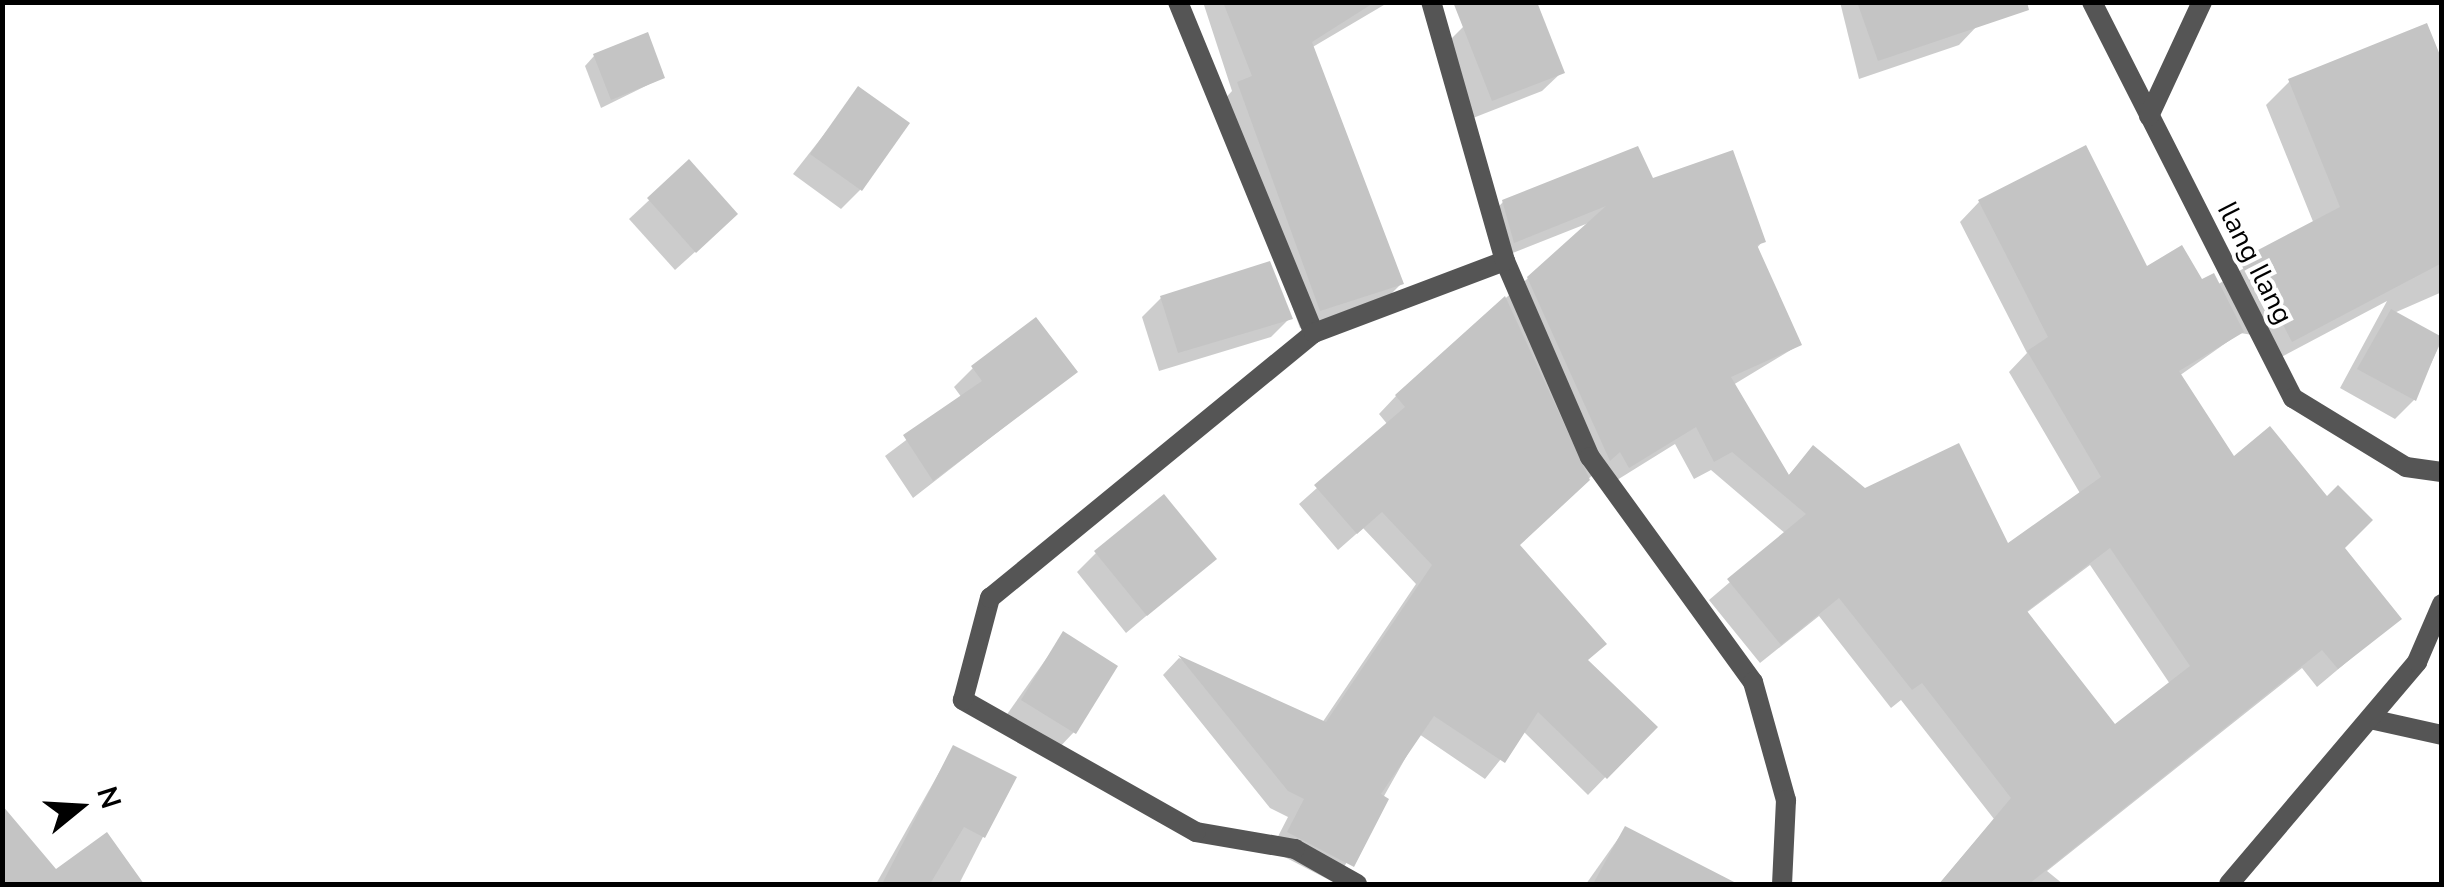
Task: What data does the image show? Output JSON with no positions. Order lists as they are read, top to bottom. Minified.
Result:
{"streets":{"street":["Ilang Ilang"]},"north":"right"}
